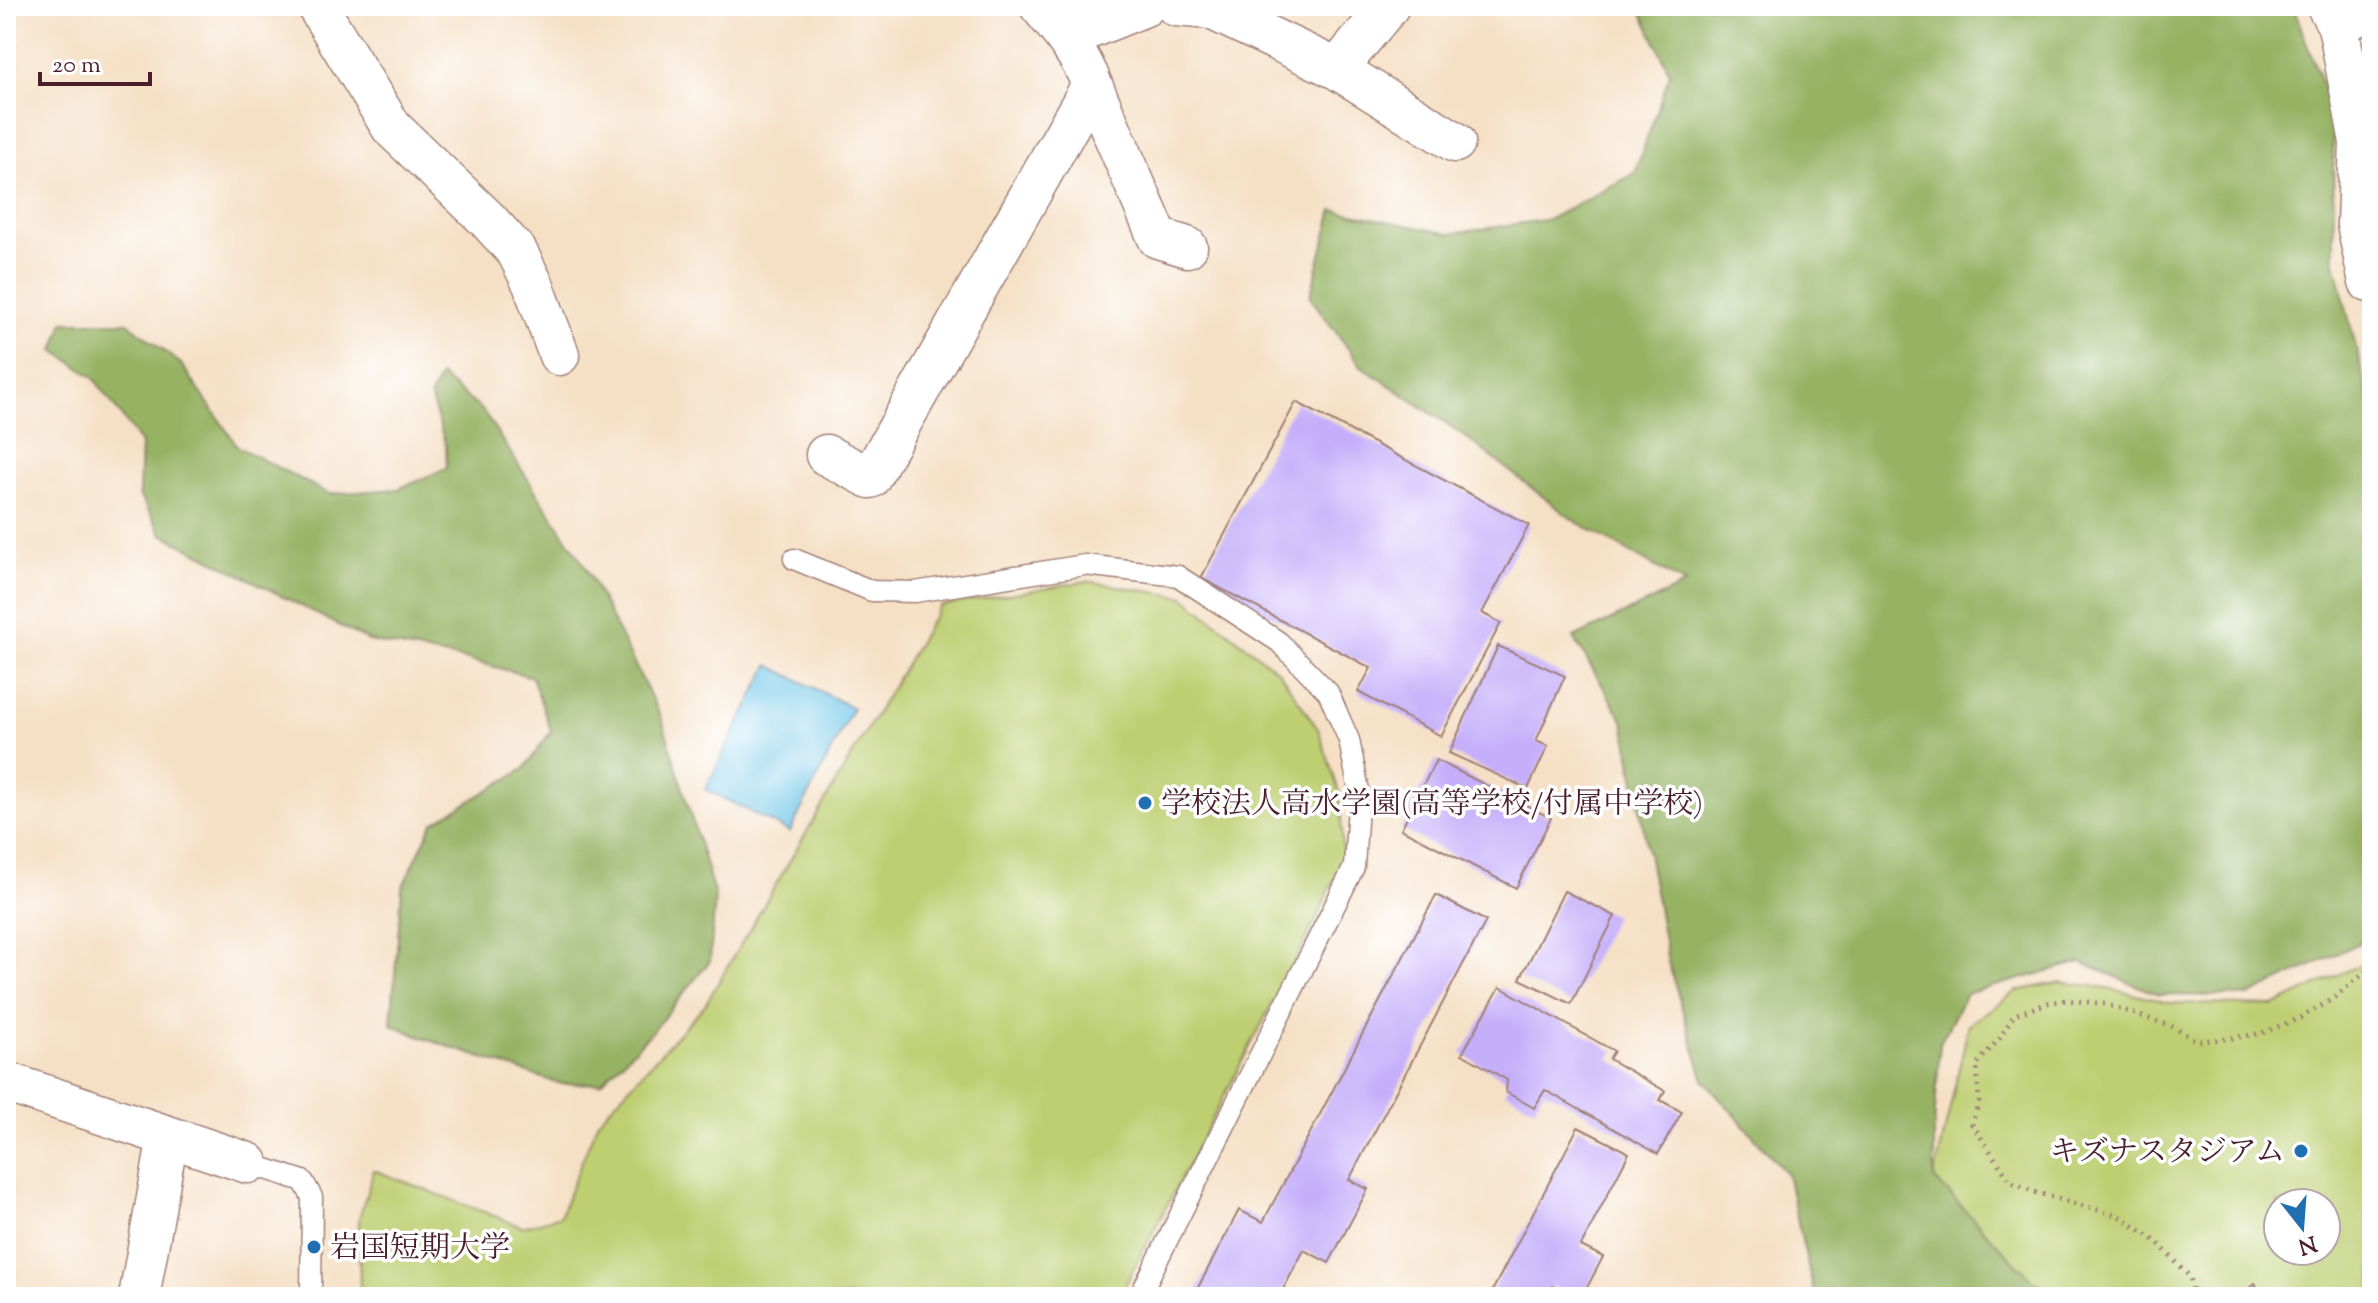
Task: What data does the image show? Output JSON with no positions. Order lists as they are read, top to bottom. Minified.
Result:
{"places":["学校法人高水学園(高等学校/付属中学校)","キズナスタジアム","岩国短期大学"],"scale_bar":"20 m","north":"bottom"}
